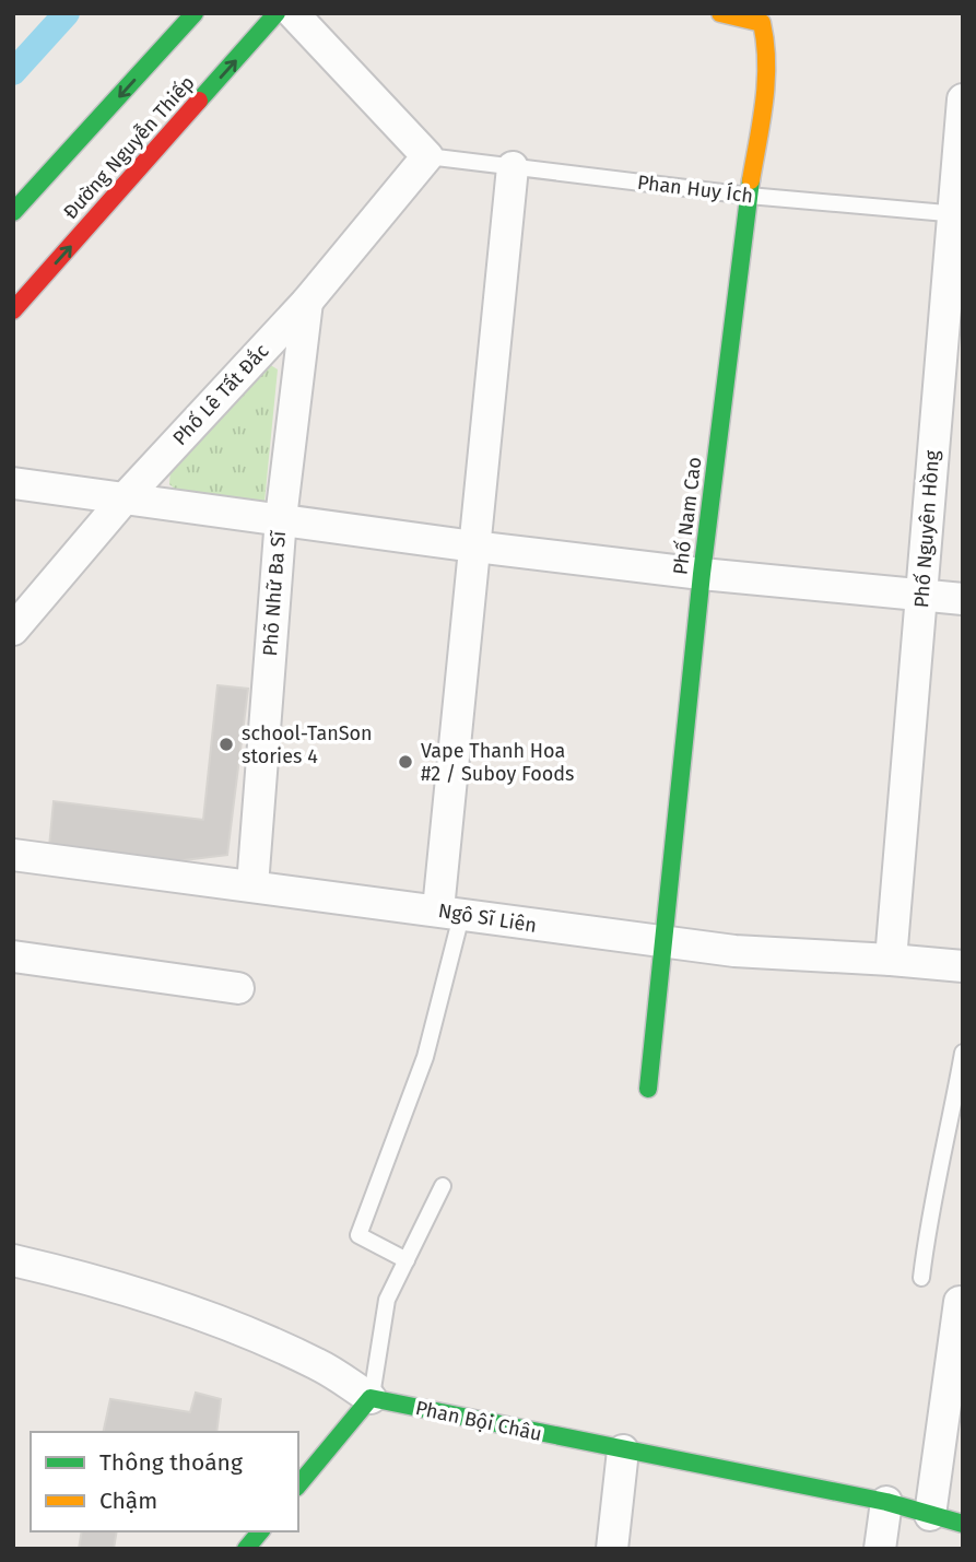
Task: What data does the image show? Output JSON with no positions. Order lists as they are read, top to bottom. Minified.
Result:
{"streets":{"street":["Đường Nguyễn Thiếp","Phố Lê Tất Đắc","Phố Nam Cao","Phố Nguyên Hồng","Phõ Nhữ Ba Sĩ","Ngô Sĩ Liên","Phan Bội Châu"],"lane":["Phan Huy Ích"]},"crossings":[["Phan Huy Ích","Phố Lê Tất Đắc"],["Phan Huy Ích","Phố Nam Cao"],["Phan Huy Ích","Phố Nguyên Hồng"],["Phố Lê Tất Đắc","Phõ Nhữ Ba Sĩ"],["Phố Nam Cao","Ngô Sĩ Liên"],["Phố Nguyên Hồng","Ngô Sĩ Liên"],["Phõ Nhữ Ba Sĩ","Ngô Sĩ Liên"]],"places":["school-TanSon stories 4","Vape Thanh Hoa #2 / Suboy Foods"],"legend":["Thông thoáng","Chậm"]}
